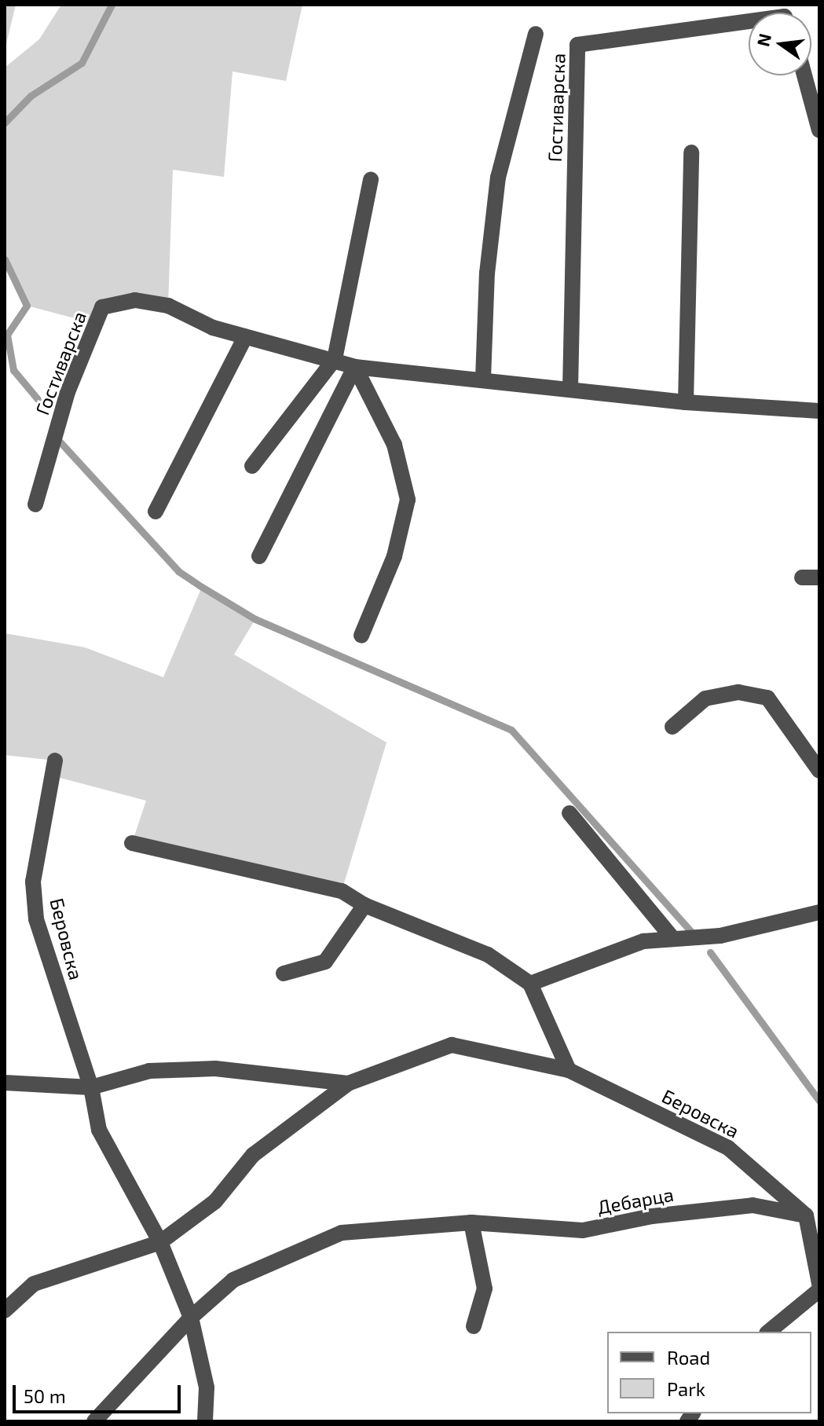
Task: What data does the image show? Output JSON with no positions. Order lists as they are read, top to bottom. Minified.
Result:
{"streets":{"street":["Гостиварска","Беровска","Дебарца"]},"crossings":[["Беровска","Дебарца"]],"legend":["Road","Park"],"scale_bar":"50 m","north":"left"}
